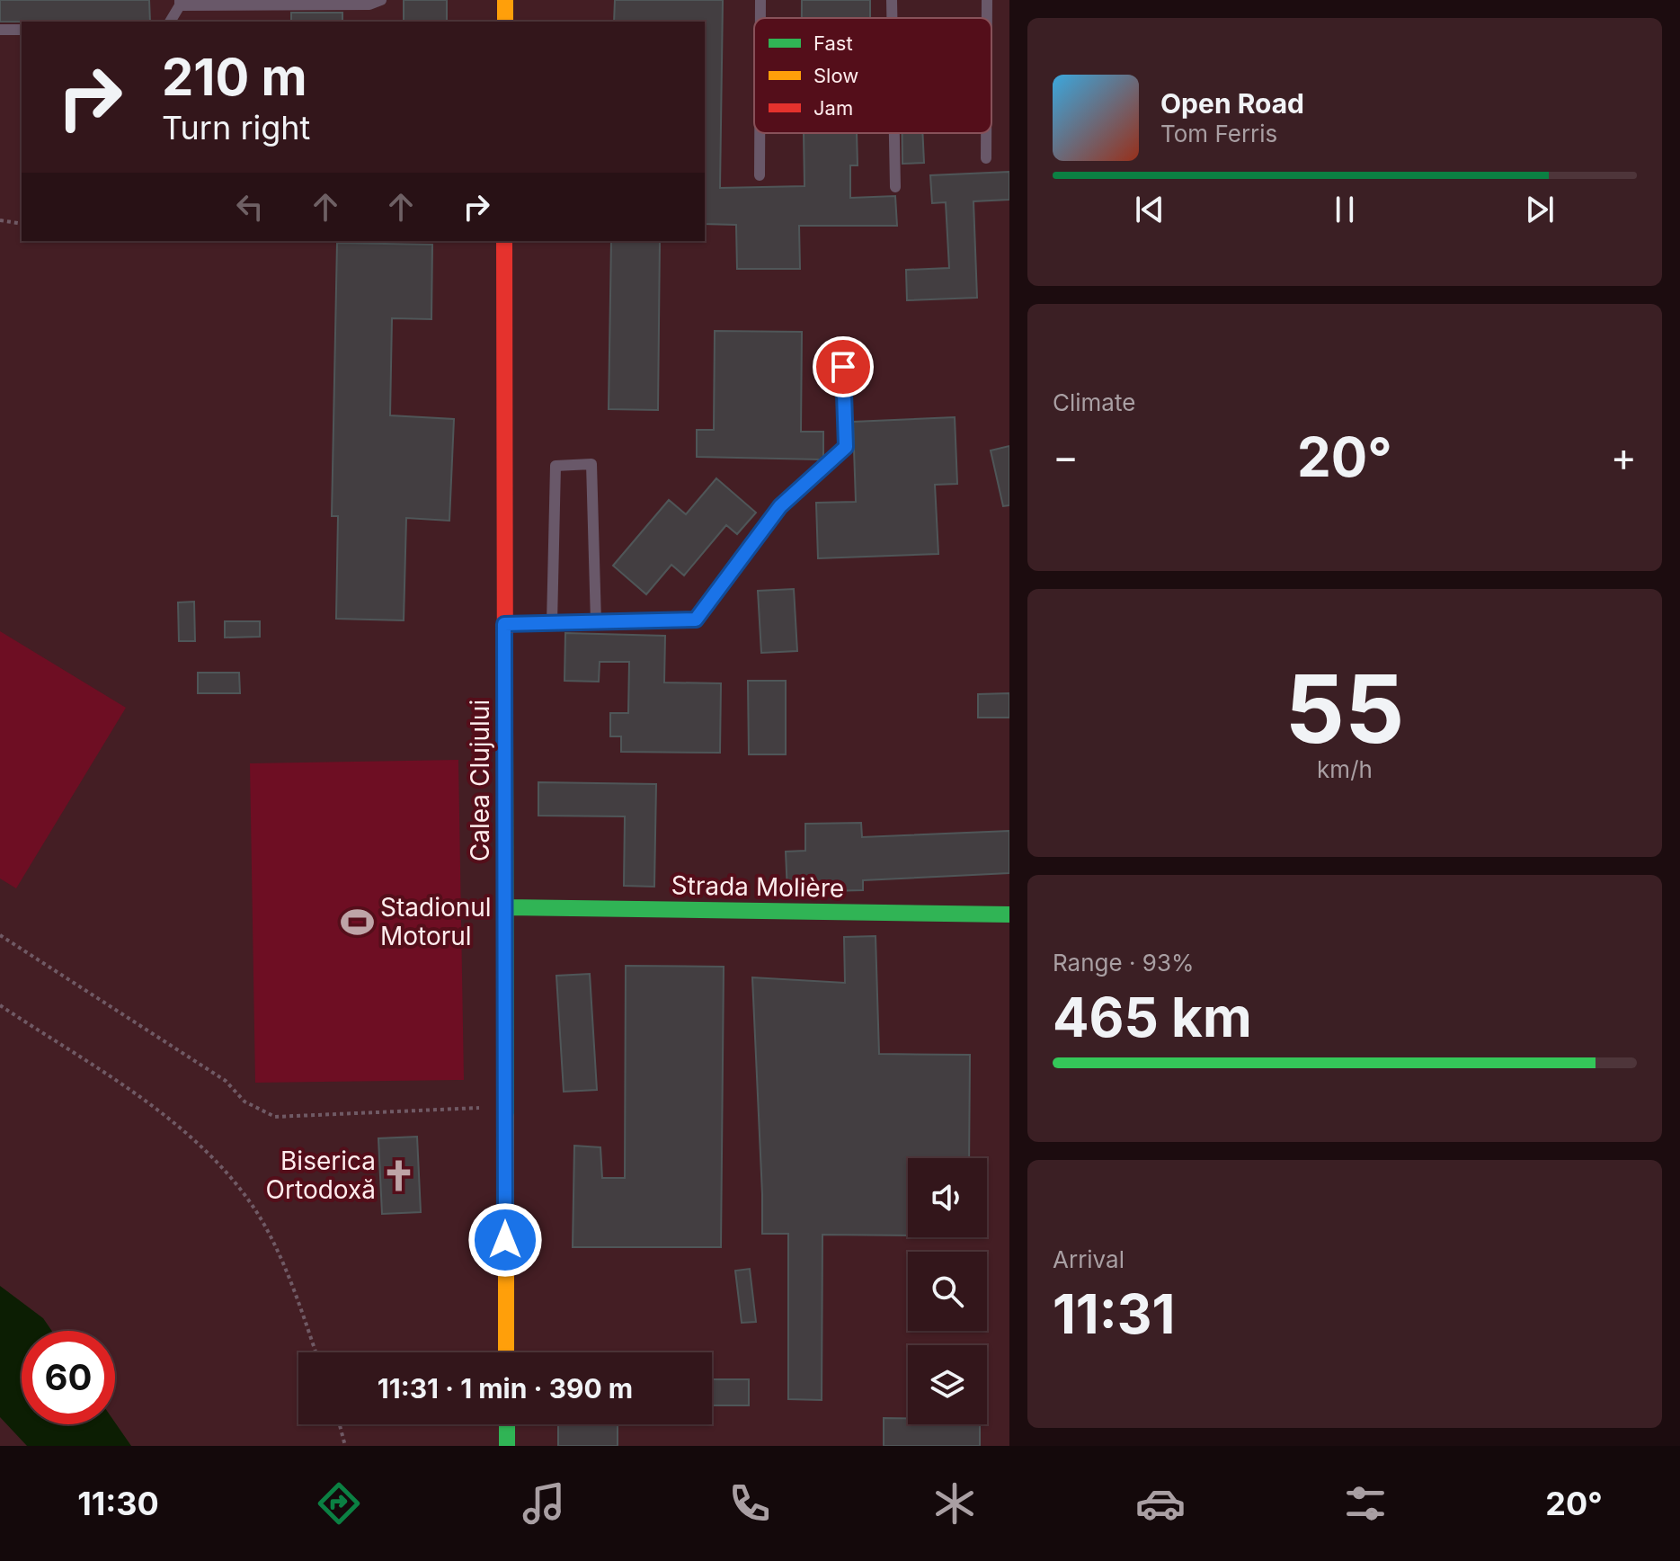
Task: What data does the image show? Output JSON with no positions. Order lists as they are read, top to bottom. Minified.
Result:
{"streets":{"main road":["Calea Clujului","Strada Molière"]},"crossings":[["Calea Clujului","Strada Molière"]],"places":{"sports":["Stadionul Motorul"],"church":["Biserica Ortodoxă"]},"legend":["Fast","Slow","Jam"],"page":{"turn":["210 m","Turn right"],"song":["Open Road","Tom Ferris"],"tile":["Climate",["55","km/h"],["Range · 93%","465 km"],["Arrival","11:31"]],"heat":["−","20°","+"],"limit":"60","trip":"11:31 · 1 min · 390 m","tabs":["11:30","20°"]}}
